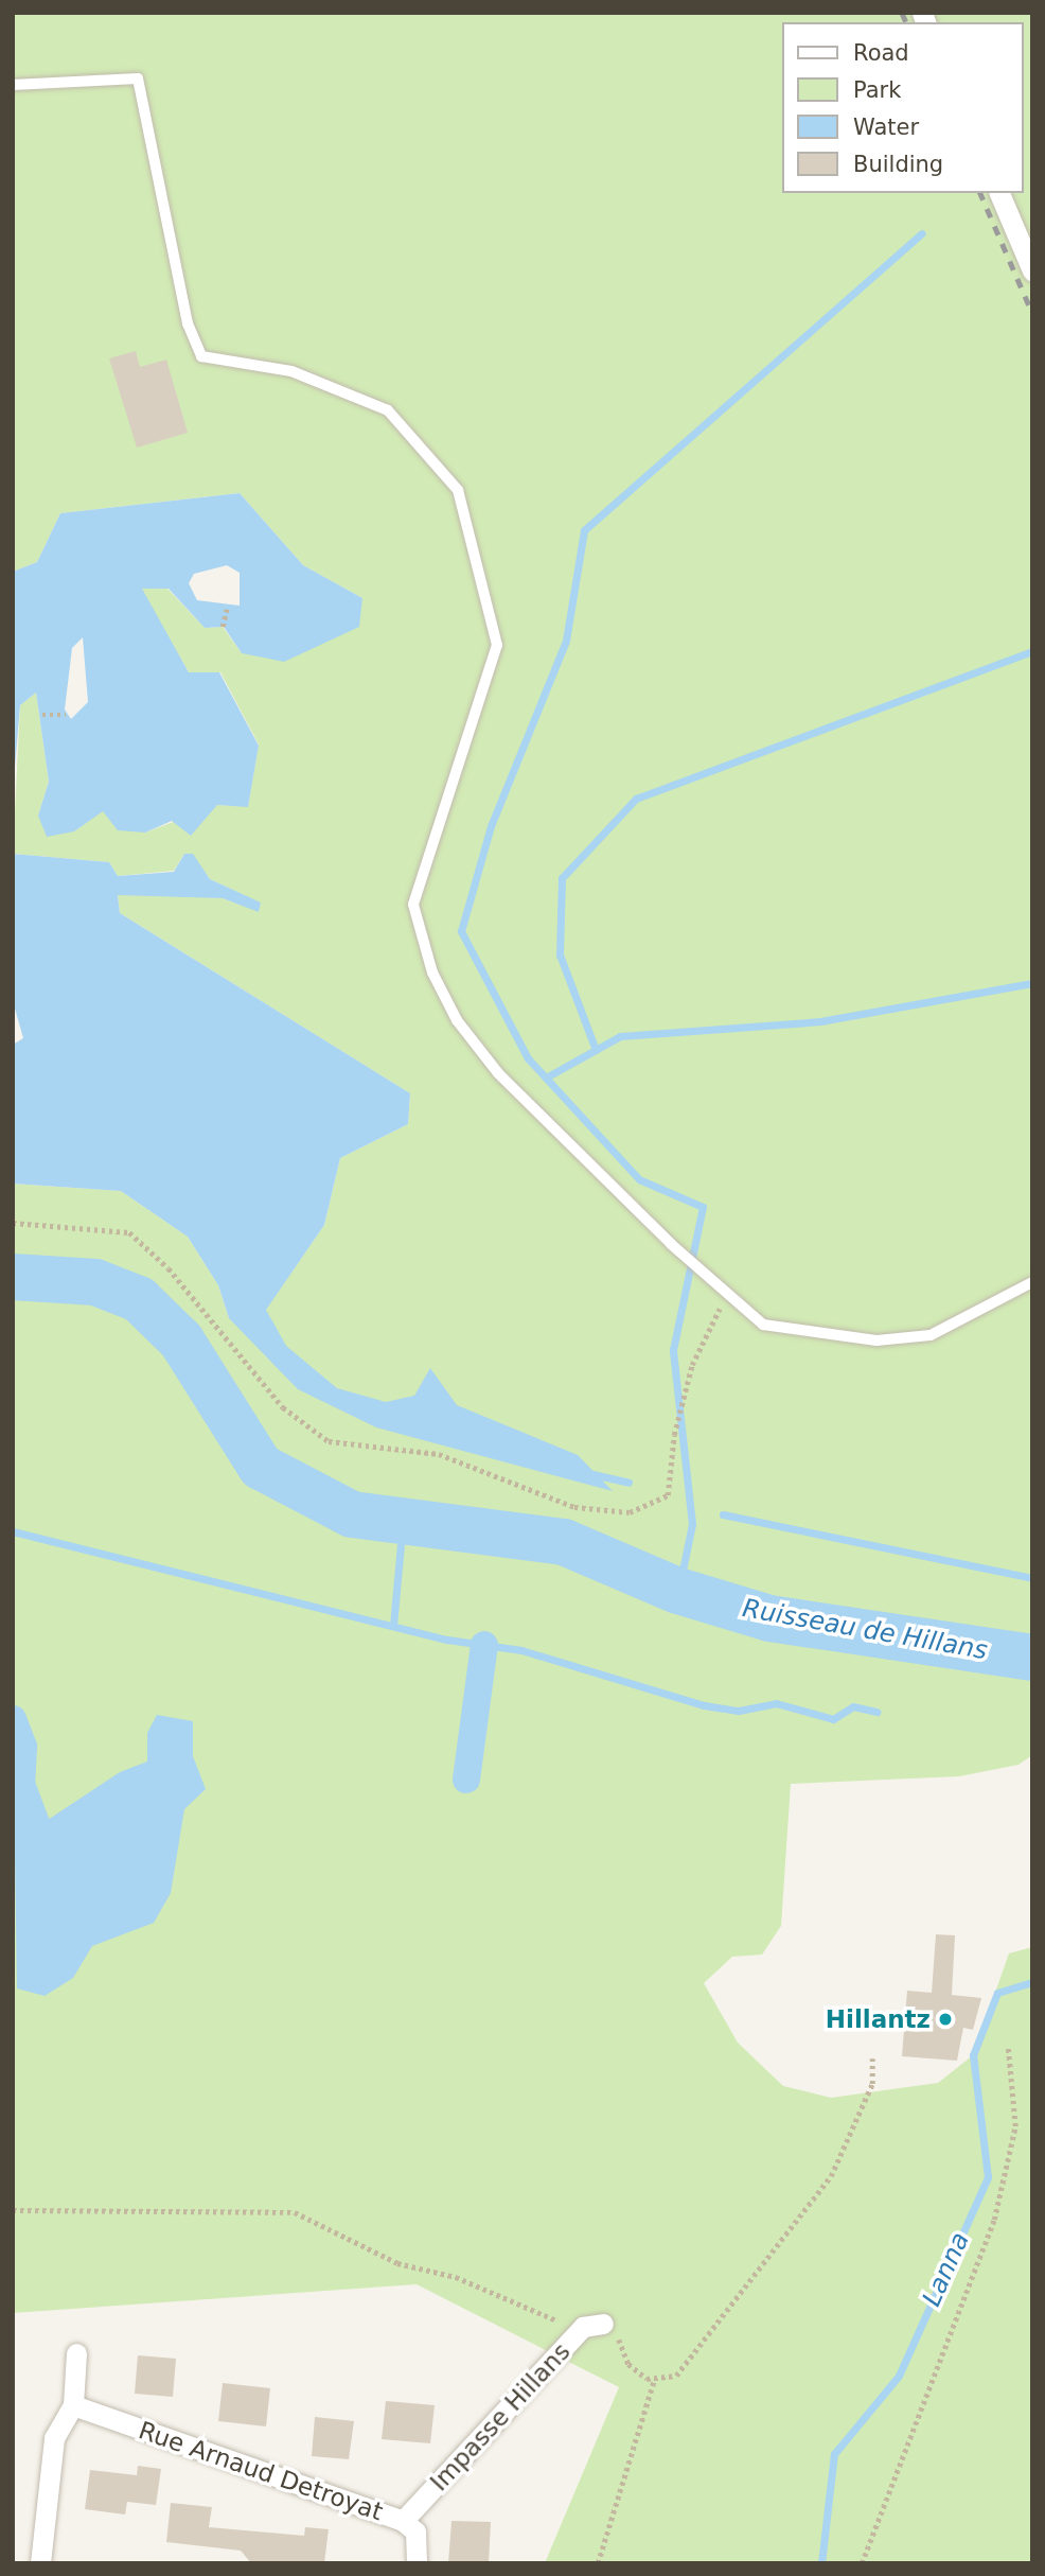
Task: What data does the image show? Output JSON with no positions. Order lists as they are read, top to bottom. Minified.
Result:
{"streets":{"street":["Impasse Hillans","Rue Arnaud Detroyat"]},"crossings":[["Impasse Hillans","Rue Arnaud Detroyat"]],"water":["Ruisseau de Hillans","Lanna"],"places":["Hillantz"],"legend":["Road","Park","Water","Building"]}
